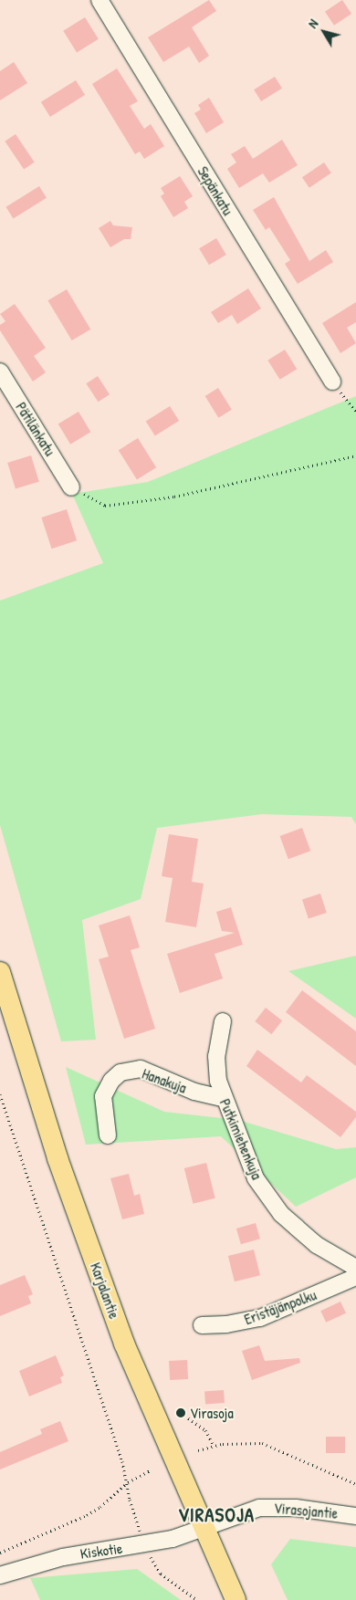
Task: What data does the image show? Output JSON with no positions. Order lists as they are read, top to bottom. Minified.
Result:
{"streets":{"main road":["Karjalantie"],"street":["Sepänkatu","Pätilänkatu","Hanakuja","Putkimiehenkuja","Eristäjänpolku","Virasojantie","Kiskotie"]},"crossings":[["Hanakuja","Putkimiehenkuja"],["Karjalantie","Virasojantie"],["Karjalantie","Kiskotie"],["Virasojantie","Kiskotie"]],"districts":["VIRASOJA"],"places":["Virasoja"],"north":"top left"}
